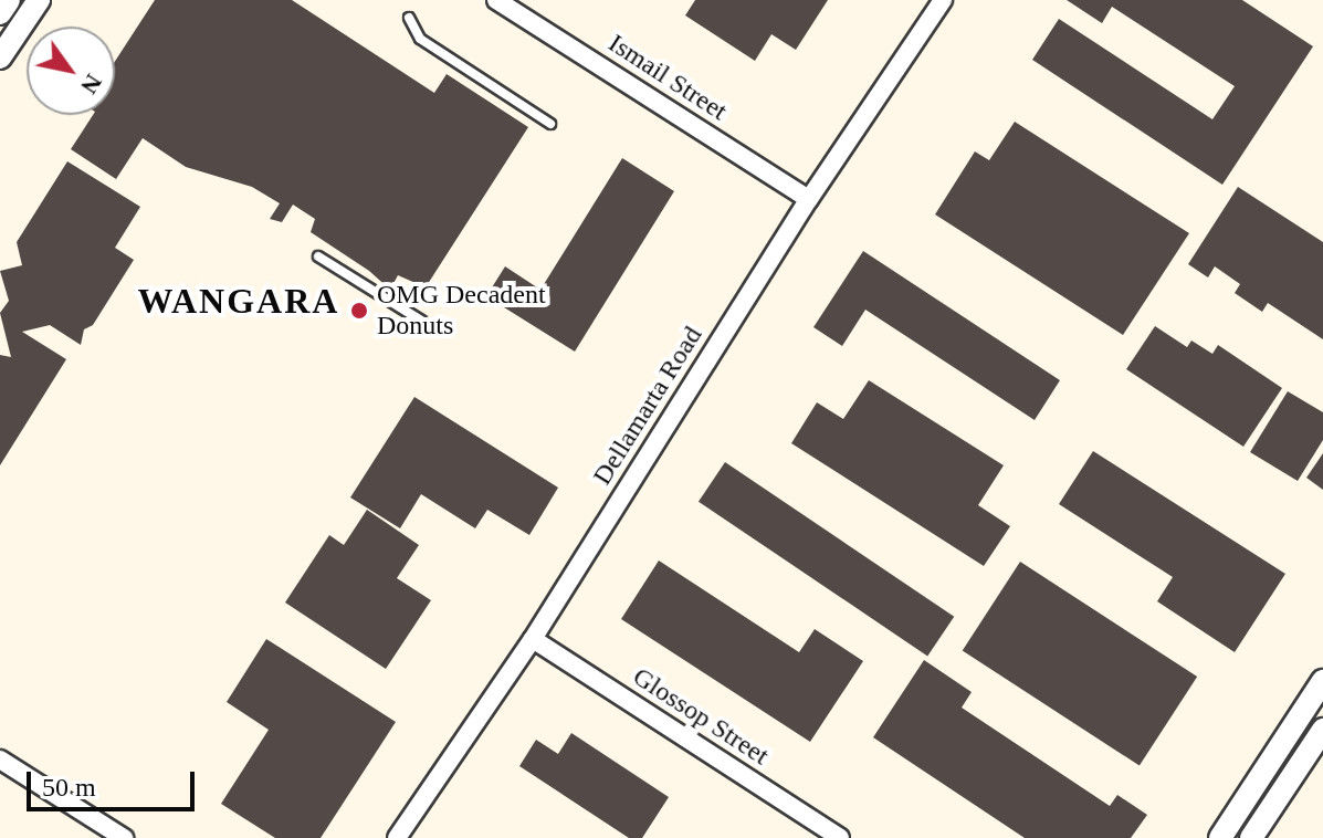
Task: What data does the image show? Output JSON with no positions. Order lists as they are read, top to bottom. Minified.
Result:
{"streets":{"street":["Ismail Street","Dellamarta Road","Glossop Street"]},"crossings":[["Ismail Street","Dellamarta Road"],["Dellamarta Road","Glossop Street"]],"districts":["WANGARA"],"places":["OMG Decadent Donuts"],"scale_bar":"50 m","north":"bottom right"}
